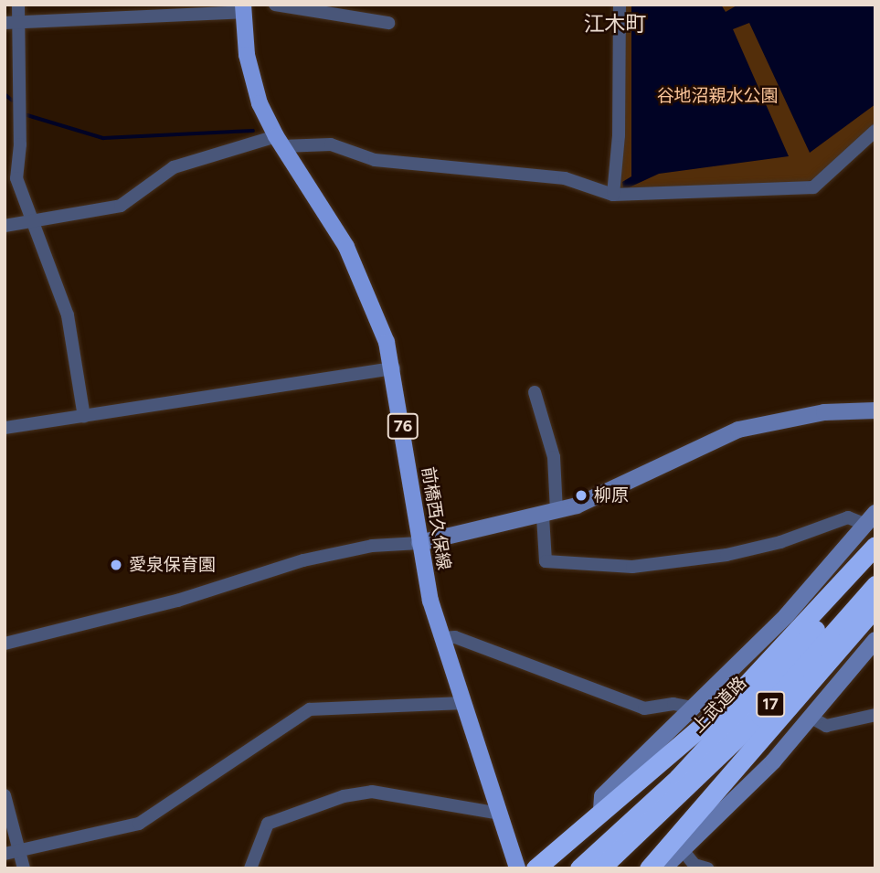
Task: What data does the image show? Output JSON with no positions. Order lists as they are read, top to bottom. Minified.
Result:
{"streets":{"highway":["17","上武道路"],"main road":["76","前橋西久保線"]},"districts":["江木町"],"parks":["谷地沼親水公園"],"places":["柳原","愛泉保育園"]}
